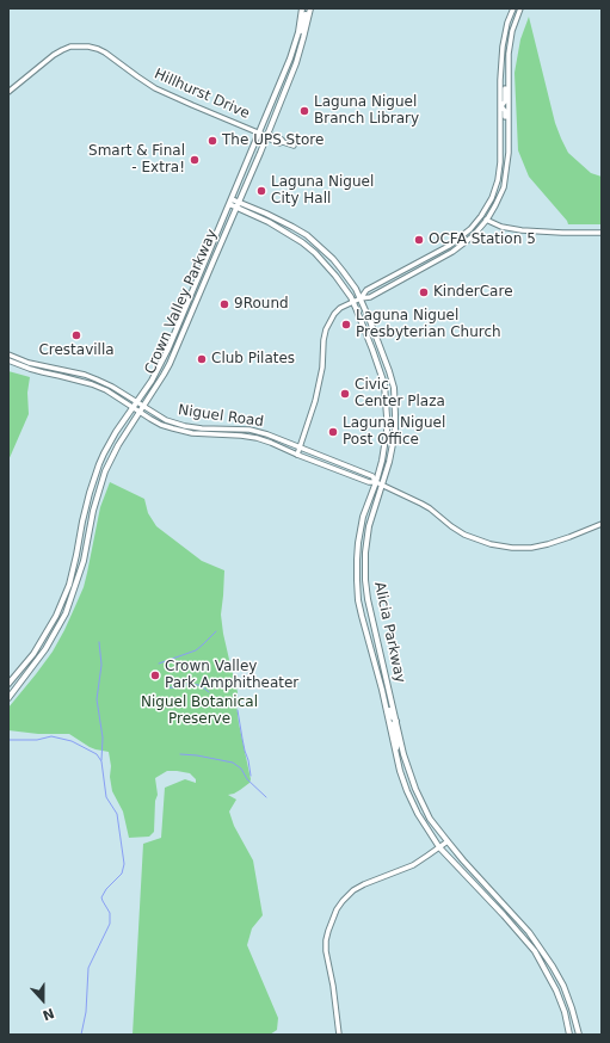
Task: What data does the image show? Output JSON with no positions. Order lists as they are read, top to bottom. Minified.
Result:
{"streets":{"main road":["Hillhurst Drive","Crown Valley Parkway","Niguel Road","Alicia Parkway"]},"crossings":[["Hillhurst Drive","Crown Valley Parkway"],["Crown Valley Parkway","Niguel Road"],["Crown Valley Parkway","Alicia Parkway"],["Niguel Road","Alicia Parkway"]],"parks":["Niguel Botanical Preserve"],"places":["Laguna Niguel Branch Library","The UPS Store","Smart & Final - Extra!","Laguna Niguel City Hall","OCFA Station 5","KinderCare","9Round","Laguna Niguel Presbyterian Church","Crestavilla","Club Pilates","Civic Center Plaza","Laguna Niguel Post Office","Crown Valley Park Amphitheater"],"north":"bottom"}
